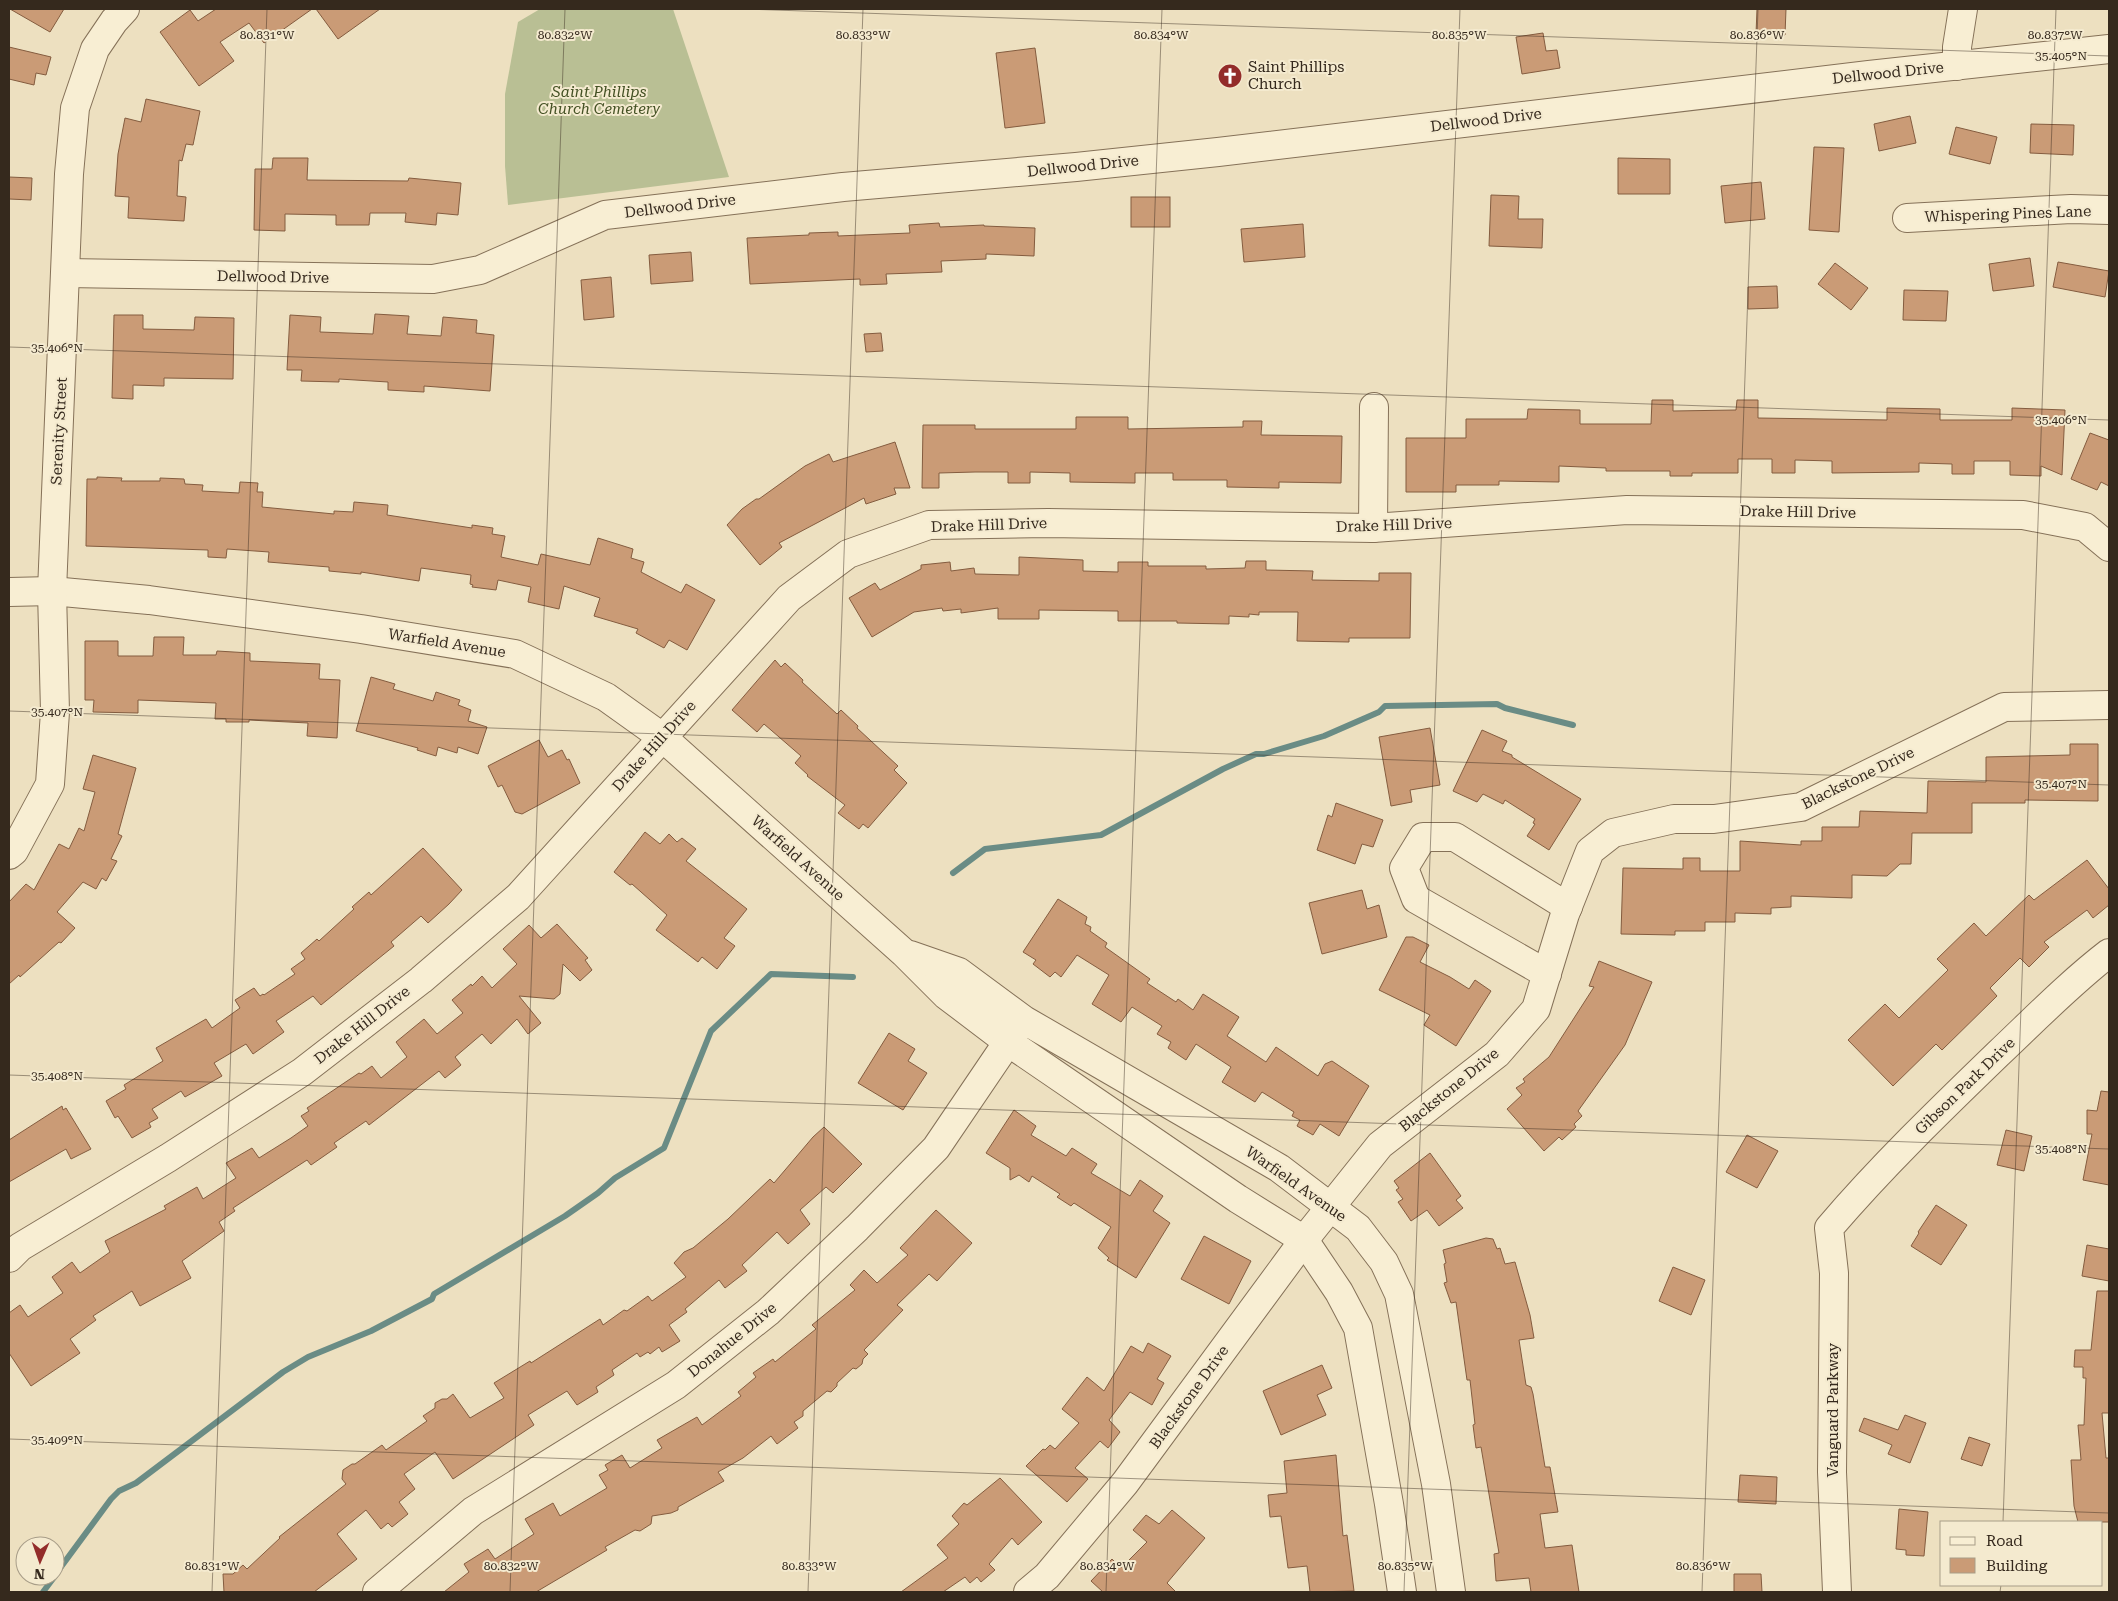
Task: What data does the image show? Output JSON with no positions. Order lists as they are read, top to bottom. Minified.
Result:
{"streets":{"street":["Dellwood Drive","Whispering Pines Lane","Serenity Street","Drake Hill Drive","Warfield Avenue","Blackstone Drive","Gibson Park Drive","Donahue Drive","Vanguard Parkway"]},"crossings":[["Dellwood Drive","Serenity Street"],["Serenity Street","Warfield Avenue"],["Drake Hill Drive","Warfield Avenue"],["Warfield Avenue","Blackstone Drive"],["Warfield Avenue","Donahue Drive"],["Gibson Park Drive","Vanguard Parkway"]],"parks":["Saint Phillips Church Cemetery"],"places":{"church":["Saint Phillips Church"]},"legend":["Road","Building"],"north":"bottom","coordinates":["80.831°W","80.832°W","80.833°W","80.834°W","80.835°W","80.836°W","80.837°W","35.405°N","35.406°N","35.407°N","35.408°N","35.409°N"]}
